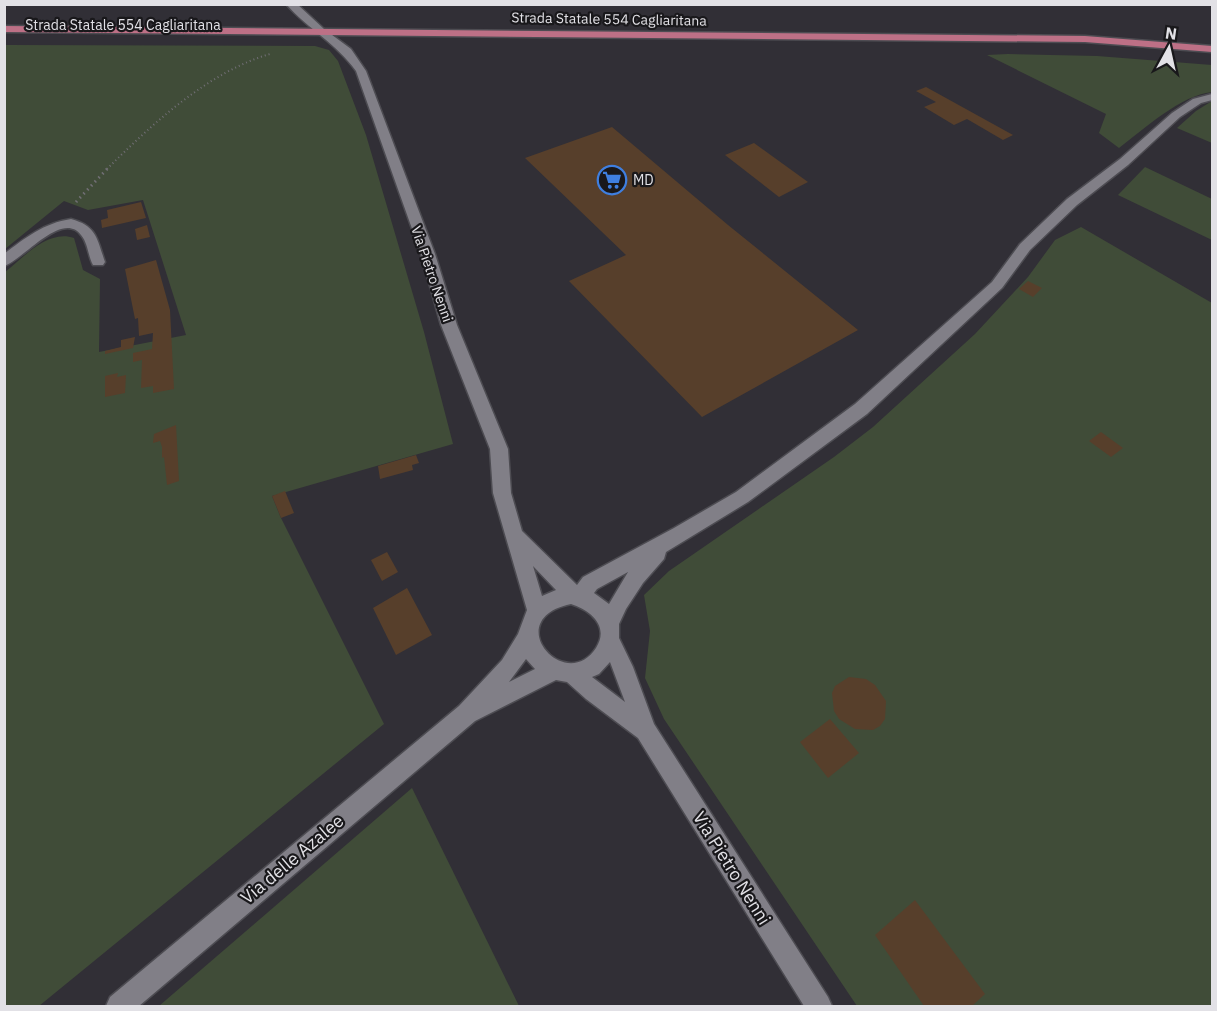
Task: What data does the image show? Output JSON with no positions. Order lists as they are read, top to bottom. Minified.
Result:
{"streets":{"main road":["Strada Statale 554 Cagliaritana"],"street":["Via Pietro Nenni","Via delle Azalee"]},"crossings":[["Strada Statale 554 Cagliaritana","Via Pietro Nenni"],["Via Pietro Nenni","Via delle Azalee"]],"places":{"supermarket":["MD"]},"north":"top"}
